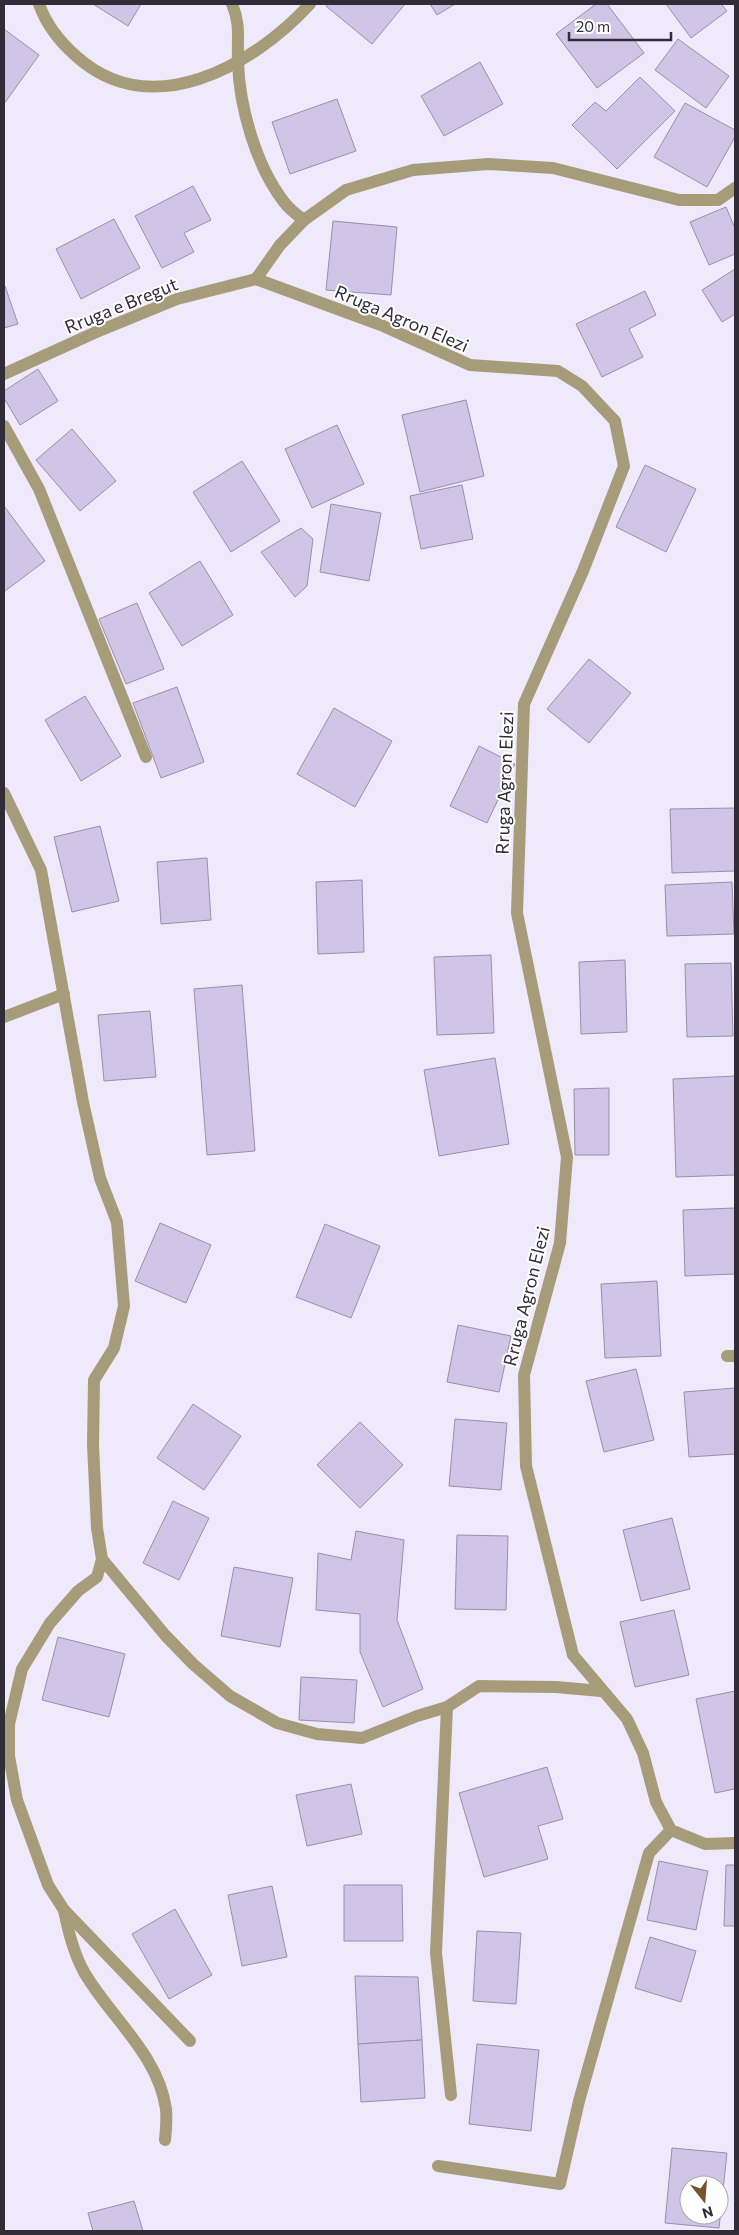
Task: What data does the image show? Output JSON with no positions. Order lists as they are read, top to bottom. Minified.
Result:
{"streets":{"lane":["Rruga e Bregut","Rruga Agron Elezi"]},"crossings":[["Rruga e Bregut","Rruga Agron Elezi"]],"scale_bar":"20 m","north":"bottom"}
